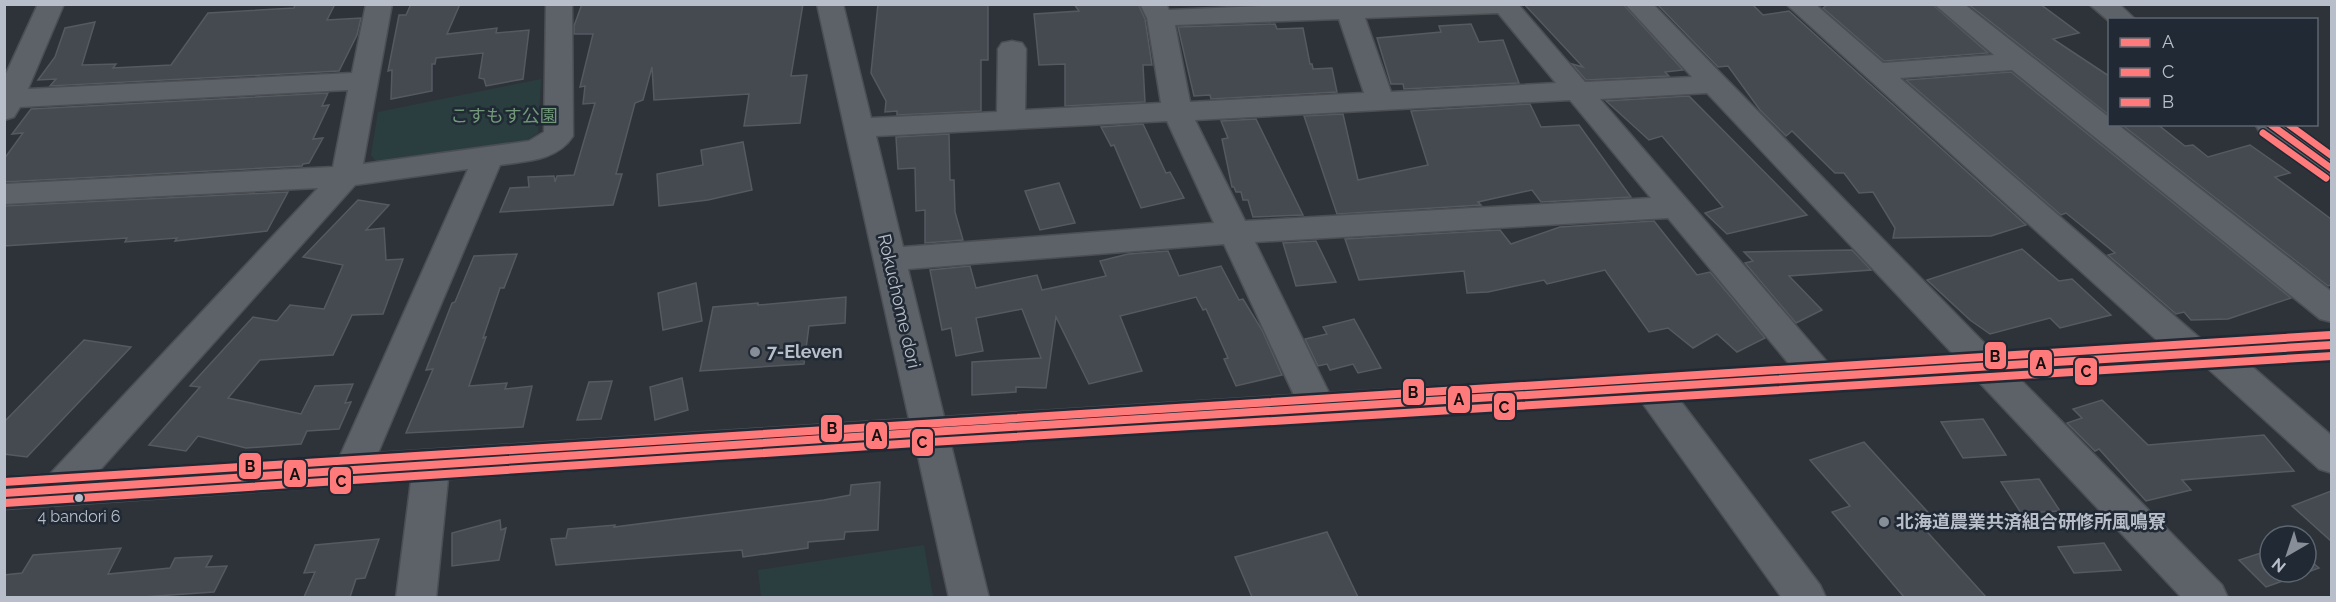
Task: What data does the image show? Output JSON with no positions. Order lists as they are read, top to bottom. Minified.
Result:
{"streets":{"street":["Rokuchome dori"]},"parks":["こすもす公園"],"places":["7-Eleven","4 bandori 6","北海道農業共済組合研修所風鳴寮"],"lines":["transit line A","transit line B","transit line C"],"legend":["A","C","B"],"north":"bottom left"}
